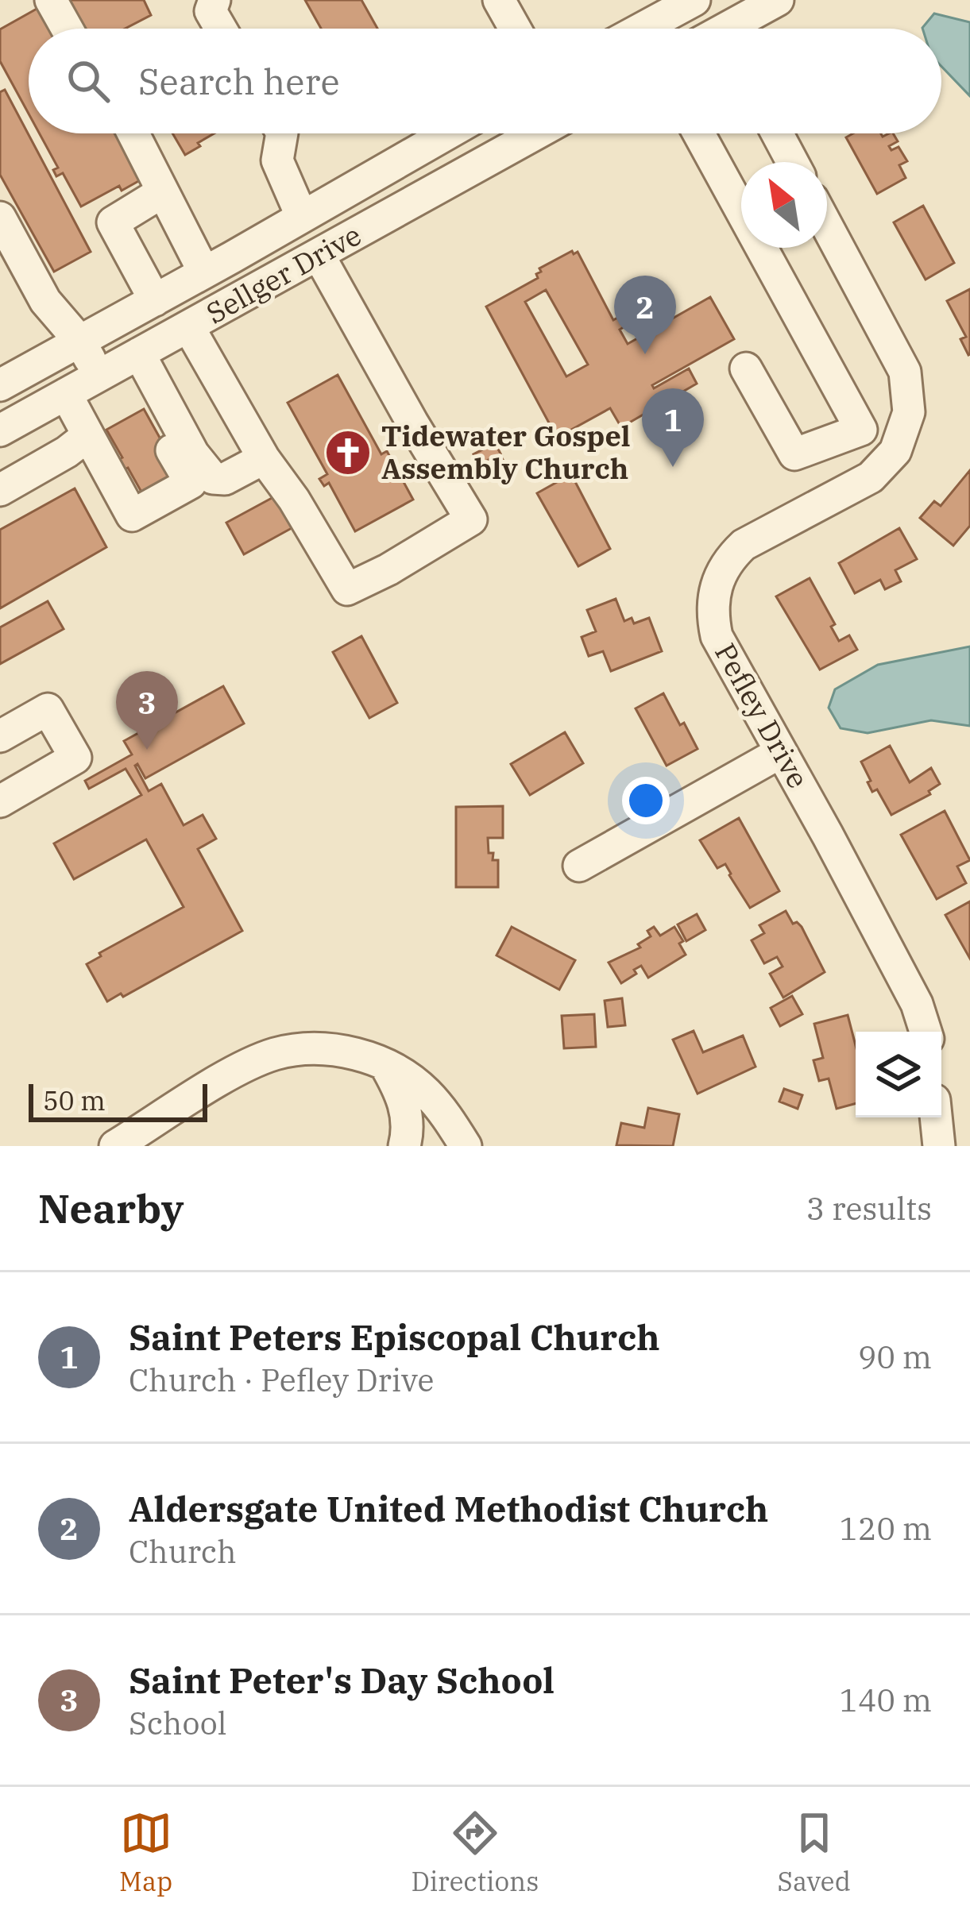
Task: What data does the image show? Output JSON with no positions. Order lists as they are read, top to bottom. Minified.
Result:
{"streets":{"street":["Sellger Drive","Pefley Drive"]},"places":{"church":["Tidewater Gospel Assembly Church"]},"scale_bar":"50 m","north":"top left","page":{"search":"Search here","pins":["2","1","3"],"scale":"50 m","heading":["Nearby","3 results"],"list":[{"mark":"1","name":"Saint Peters Episcopal Church","note":"Church · Pefley Drive","value":"90 m"},{"mark":"2","name":"Aldersgate United Methodist Church","note":"Church","value":"120 m"},{"mark":"3","name":"Saint Peter's Day School","note":"School","value":"140 m"}],"nav":["Map","Directions","Saved"]}}
